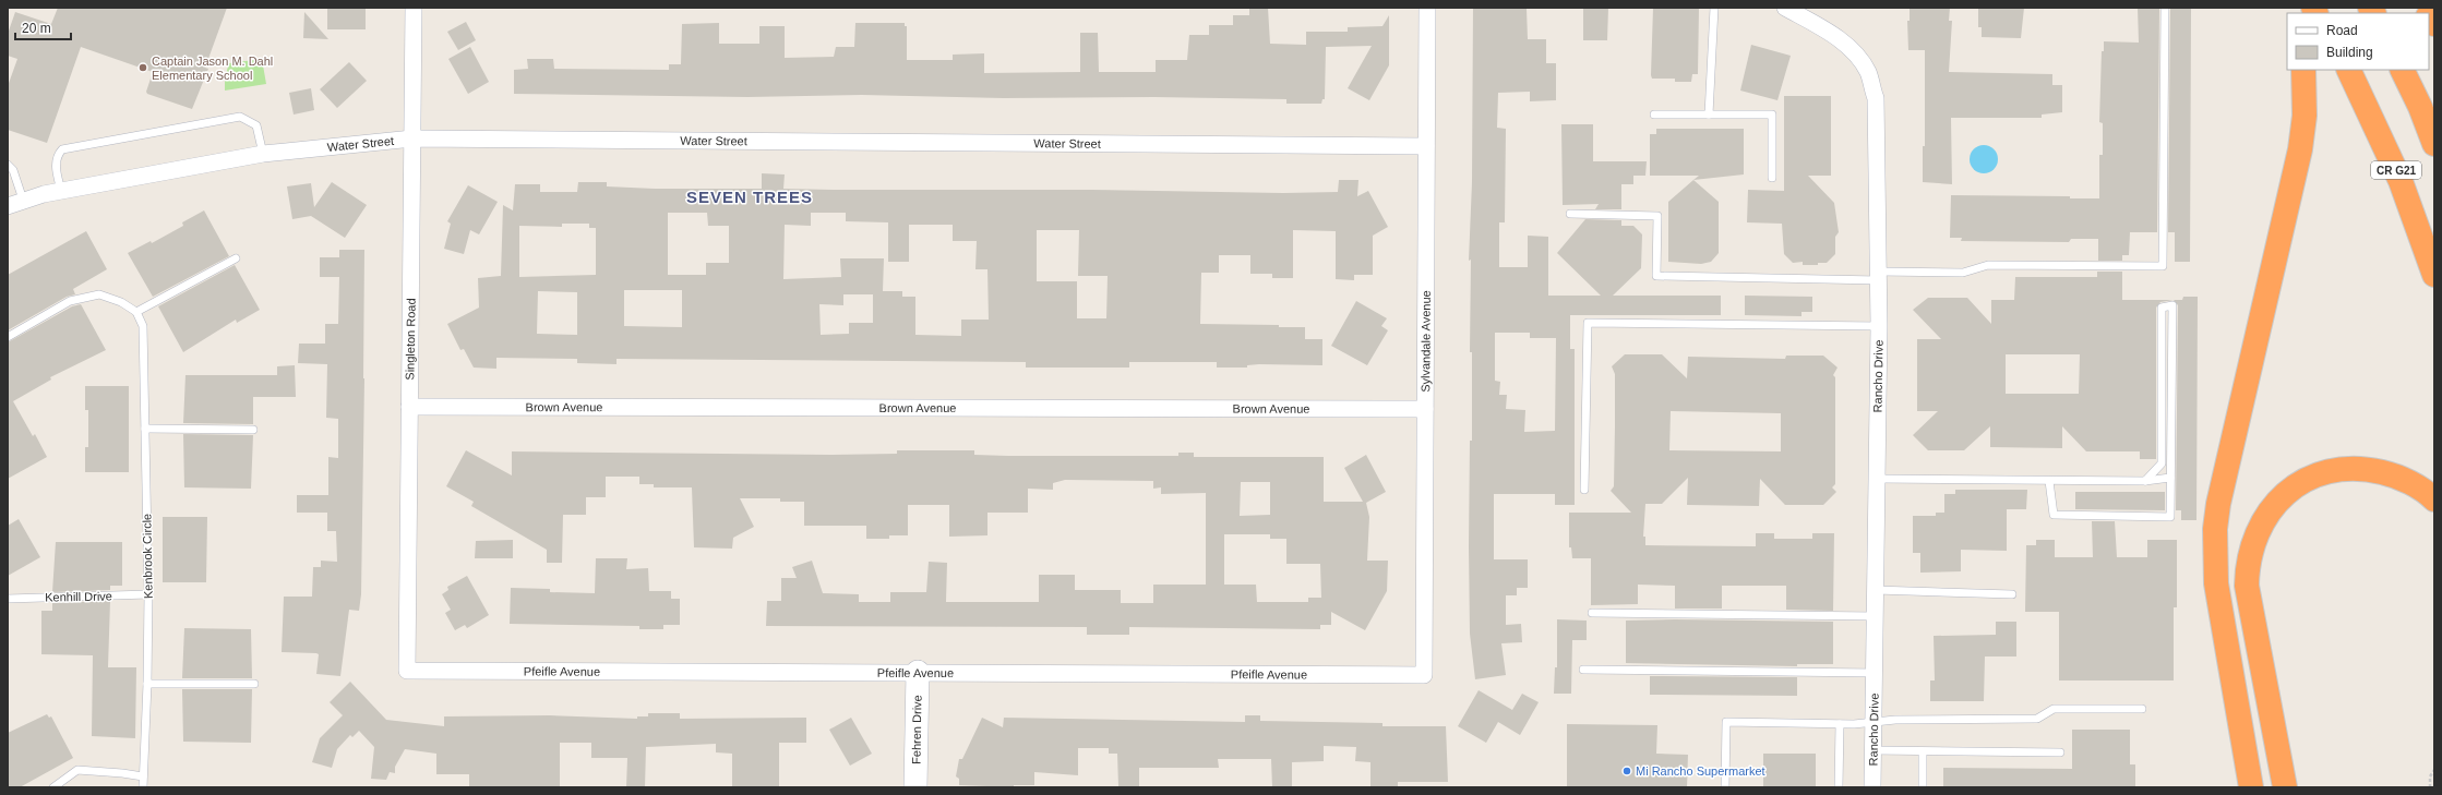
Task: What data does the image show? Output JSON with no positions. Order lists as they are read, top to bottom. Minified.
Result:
{"streets":{"highway":["CR G21"],"street":["Water Street","Singleton Road","Sylvandale Avenue","Rancho Drive","Brown Avenue","Pfeifle Avenue","Fehren Drive"],"lane":["Kenbrook Circle","Kenhill Drive"]},"crossings":[["Water Street","Singleton Road"],["Water Street","Sylvandale Avenue"],["Singleton Road","Brown Avenue"],["Singleton Road","Pfeifle Avenue"],["Sylvandale Avenue","Brown Avenue"],["Sylvandale Avenue","Pfeifle Avenue"],["Kenbrook Circle","Kenhill Drive"],["Pfeifle Avenue","Fehren Drive"]],"districts":["SEVEN TREES"],"places":["Captain Jason M. Dahl Elementary School","Mi Rancho Supermarket"],"legend":["Road","Building"],"scale_bar":"20 m"}
